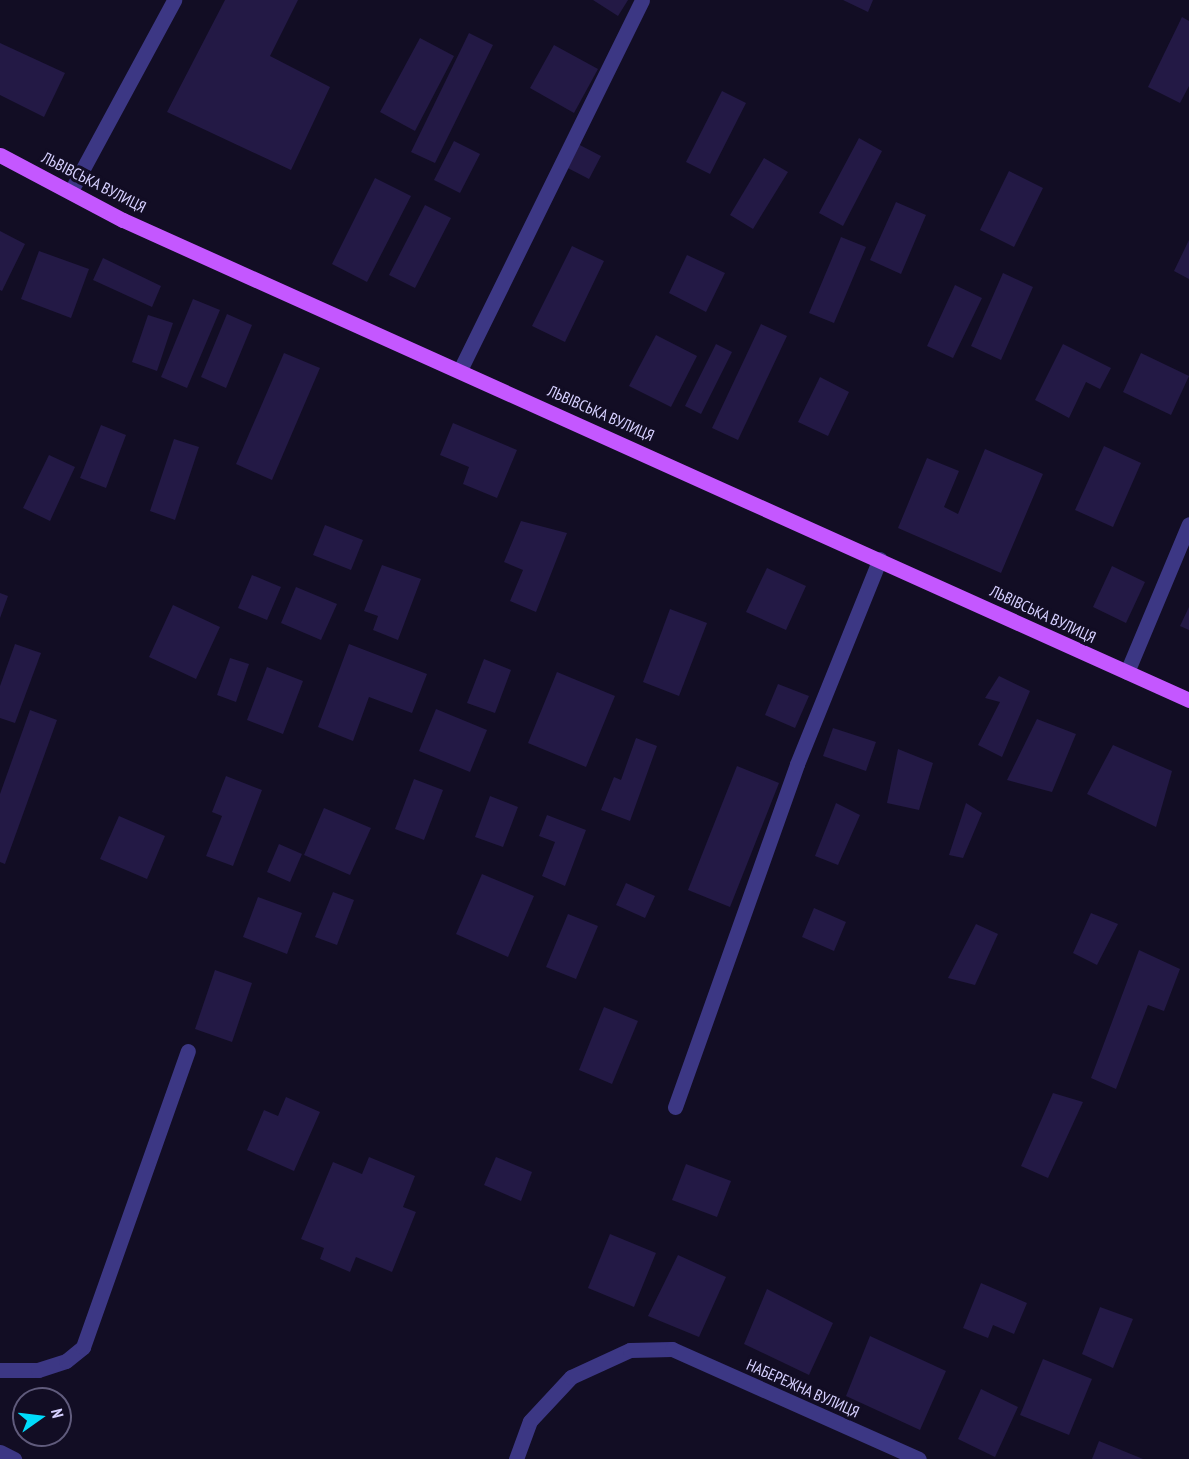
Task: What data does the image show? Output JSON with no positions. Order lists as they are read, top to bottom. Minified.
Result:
{"streets":{"main road":["ЛЬВІВСЬКА ВУЛИЦЯ"],"street":["НАБЕРЕЖНА ВУЛИЦЯ"]},"north":"right"}
